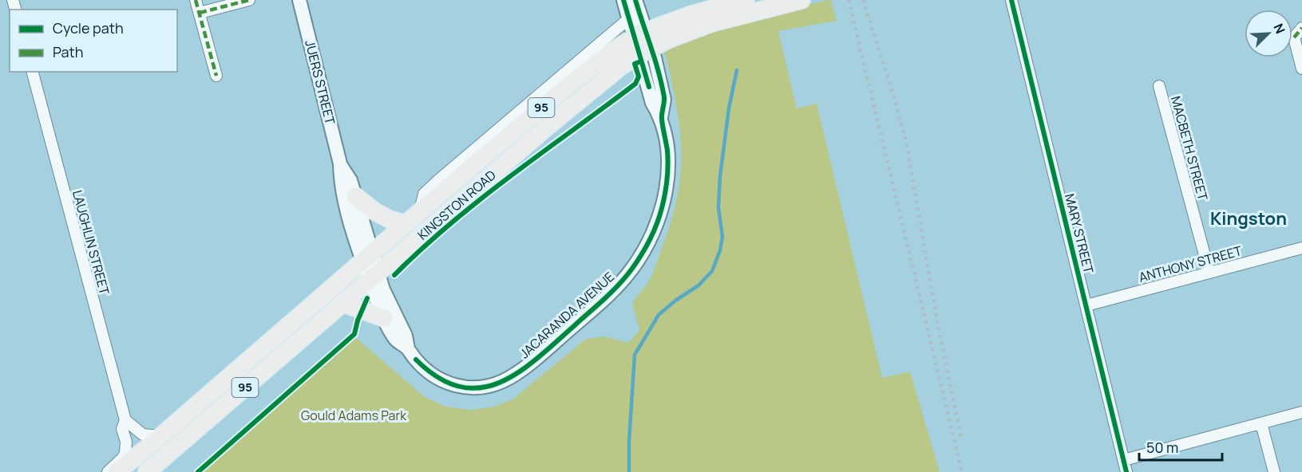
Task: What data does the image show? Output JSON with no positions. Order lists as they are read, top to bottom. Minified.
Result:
{"streets":{"main road":["95","KINGSTON ROAD"],"street":["JUERS STREET","MACBETH STREET","MARY STREET","LAUGHLIN STREET","ANTHONY STREET","JACARANDA AVENUE"]},"crossings":[["JUERS STREET","KINGSTON ROAD"],["JUERS STREET","JACARANDA AVENUE"],["MACBETH STREET","ANTHONY STREET"],["KINGSTON ROAD","JACARANDA AVENUE"],["MARY STREET","ANTHONY STREET"]],"districts":["Kingston"],"parks":["Gould Adams Park"],"legend":["Cycle path","Path"],"scale_bar":"50 m","north":"top right"}
